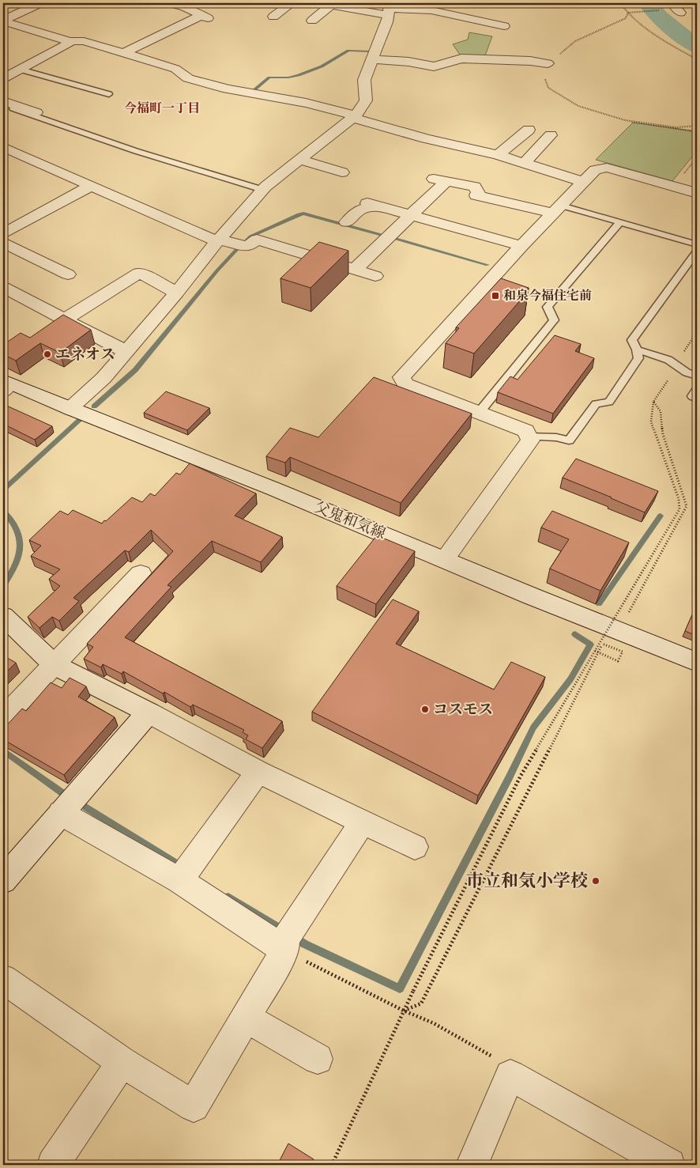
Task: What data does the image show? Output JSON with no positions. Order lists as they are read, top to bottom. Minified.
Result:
{"streets":{"street":["父鬼和気線"]},"districts":["今福町一丁目"],"places":{"transit":["和泉今福住宅前"],"other":["エネオス","コスモス","市立和気小学校"]}}
